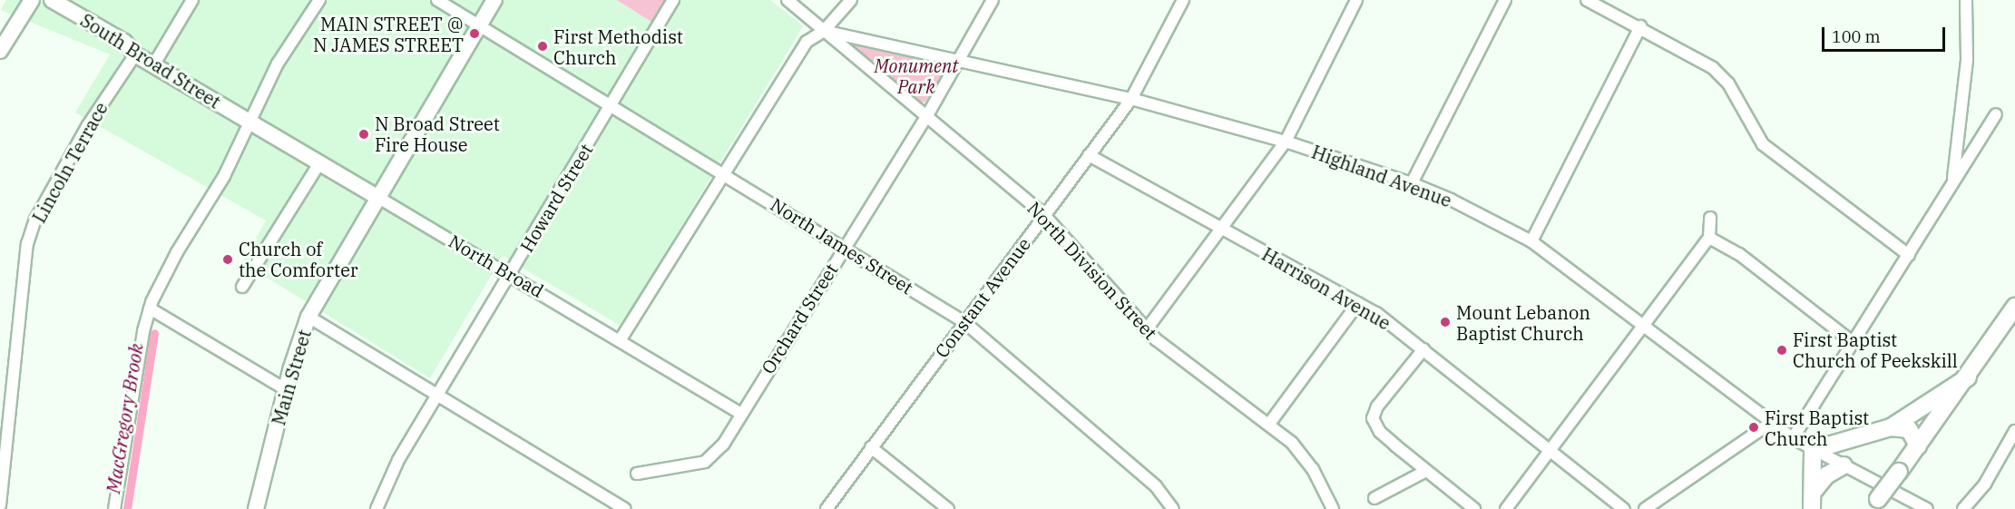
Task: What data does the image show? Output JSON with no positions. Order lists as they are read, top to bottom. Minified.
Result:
{"streets":{"main road":["South Broad Street","North Broad","Main Street"],"street":["Lincoln Terrace","Highland Avenue","Howard Street","North James Street","North Division Street","Harrison Avenue","Constant Avenue","Orchard Street"]},"crossings":[["South Broad Street","Lincoln Terrace"],["South Broad Street","North Broad"],["Highland Avenue","North Division Street"],["Highland Avenue","Constant Avenue"],["Highland Avenue","Orchard Street"],["Howard Street","North James Street"],["Howard Street","North Broad"],["North James Street","Constant Avenue"],["North James Street","Orchard Street"],["North James Street","Main Street"],["North Broad","Orchard Street"],["North Broad","Main Street"],["North Division Street","Constant Avenue"],["North Division Street","Orchard Street"],["Harrison Avenue","Constant Avenue"]],"water":["MacGregory Brook"],"parks":["Monument Park"],"places":["MAIN STREET @ N JAMES STREET","First Methodist Church","N Broad Street Fire House","Church of the Comforter","Mount Lebanon Baptist Church","First Baptist Church of Peekskill","First Baptist Church"],"scale_bar":"100 m"}
